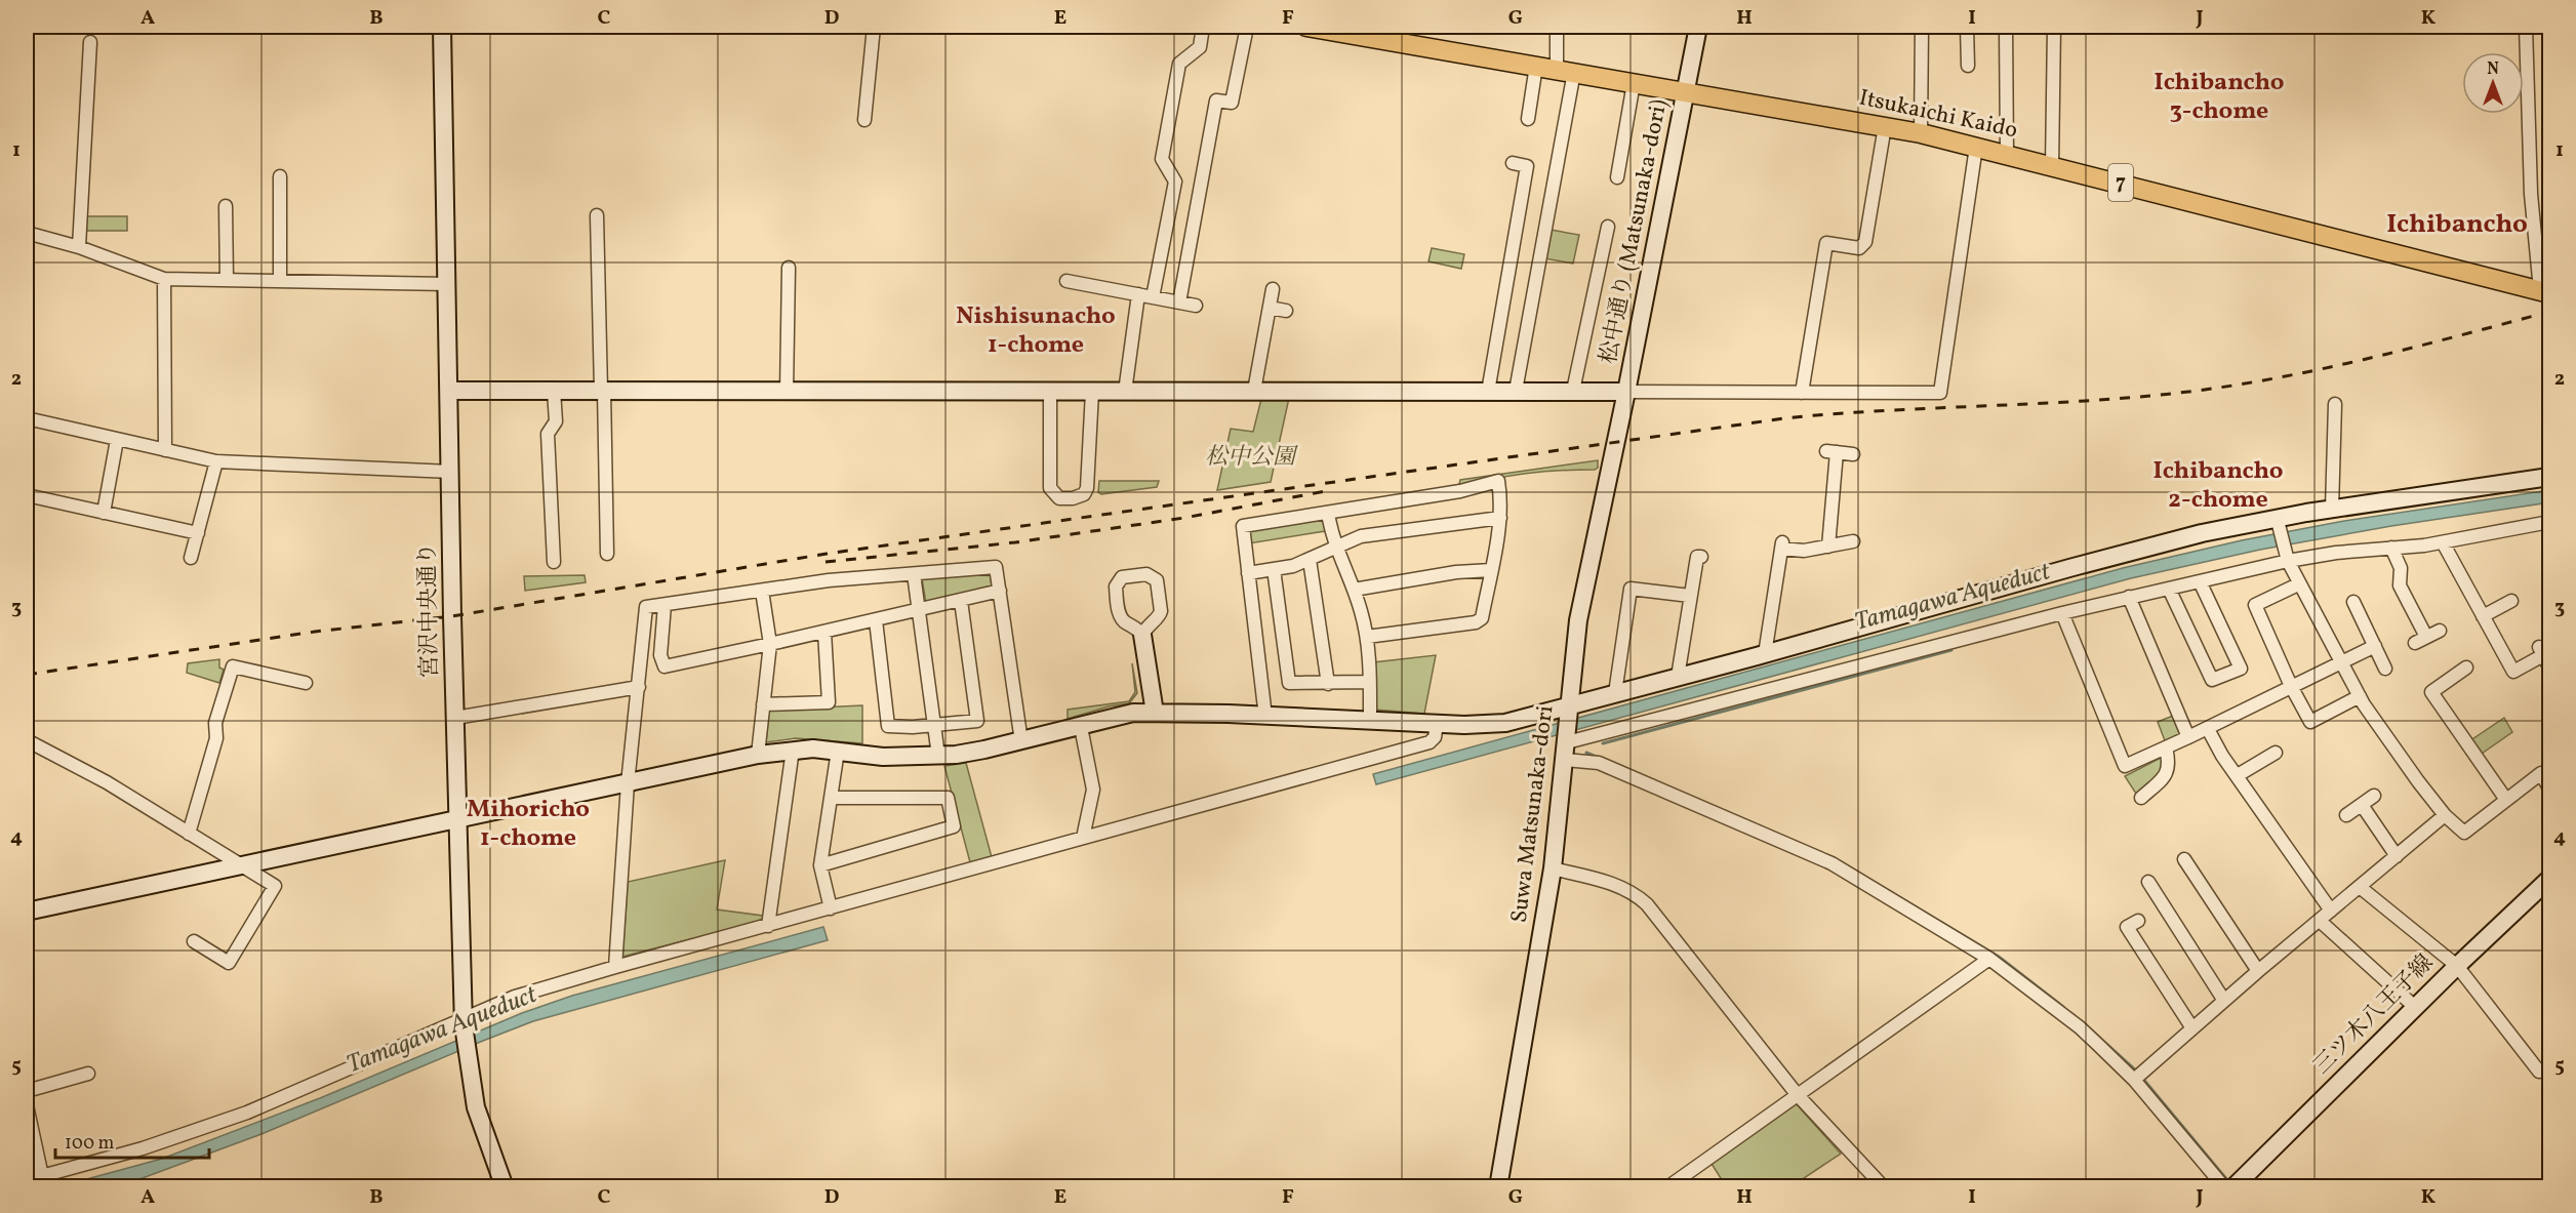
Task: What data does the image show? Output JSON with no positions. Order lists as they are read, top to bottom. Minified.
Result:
{"streets":{"main road":["Itsukaichi Kaido","7"],"street":["松中通り (Matsunaka-dori)","宮沢中央通り","Suwa Matsunaka-dori","三ツ木八王子線"]},"crossings":[["Itsukaichi Kaido","松中通り (Matsunaka-dori)"],["松中通り (Matsunaka-dori)","Suwa Matsunaka-dori"]],"districts":["Ichibancho 3-chome","Ichibancho","Nishisunacho 1-chome","Ichibancho 2-chome","Mihoricho 1-chome"],"water":["Tamagawa Aqueduct"],"parks":["松中公園"],"scale_bar":"100 m","north":"top","grid":{"columns":["A","B","C","D","E","F","G","H","I","J","K"],"rows":["1","2","3","4","5"]}}
